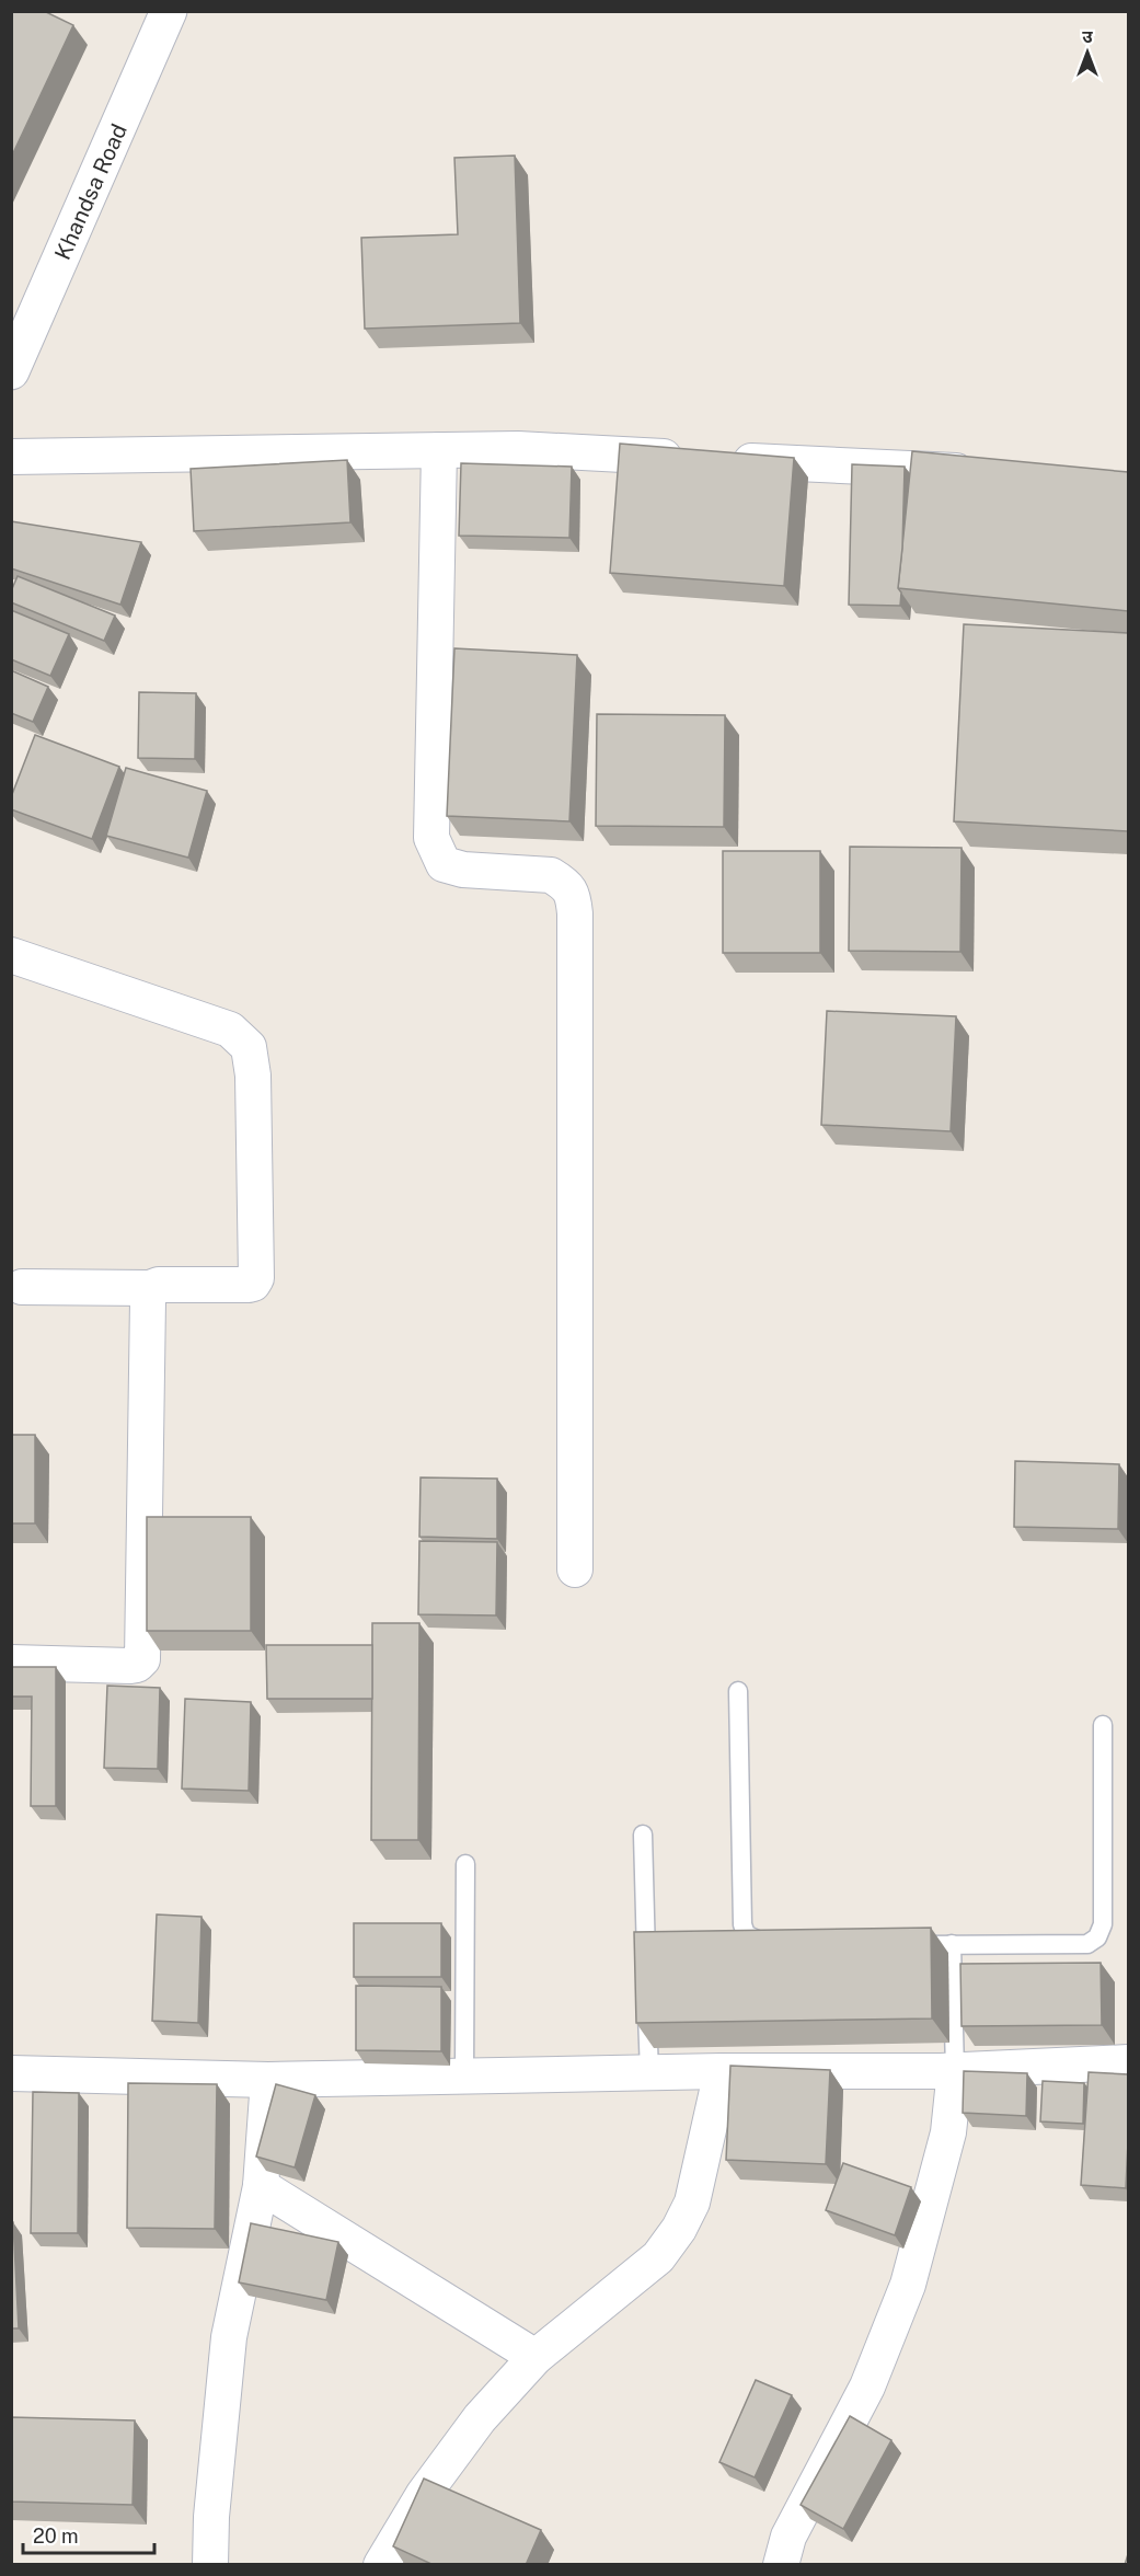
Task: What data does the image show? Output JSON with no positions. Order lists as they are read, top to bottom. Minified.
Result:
{"streets":{"street":["Khandsa Road"]},"scale_bar":"20 m","north":"top"}
